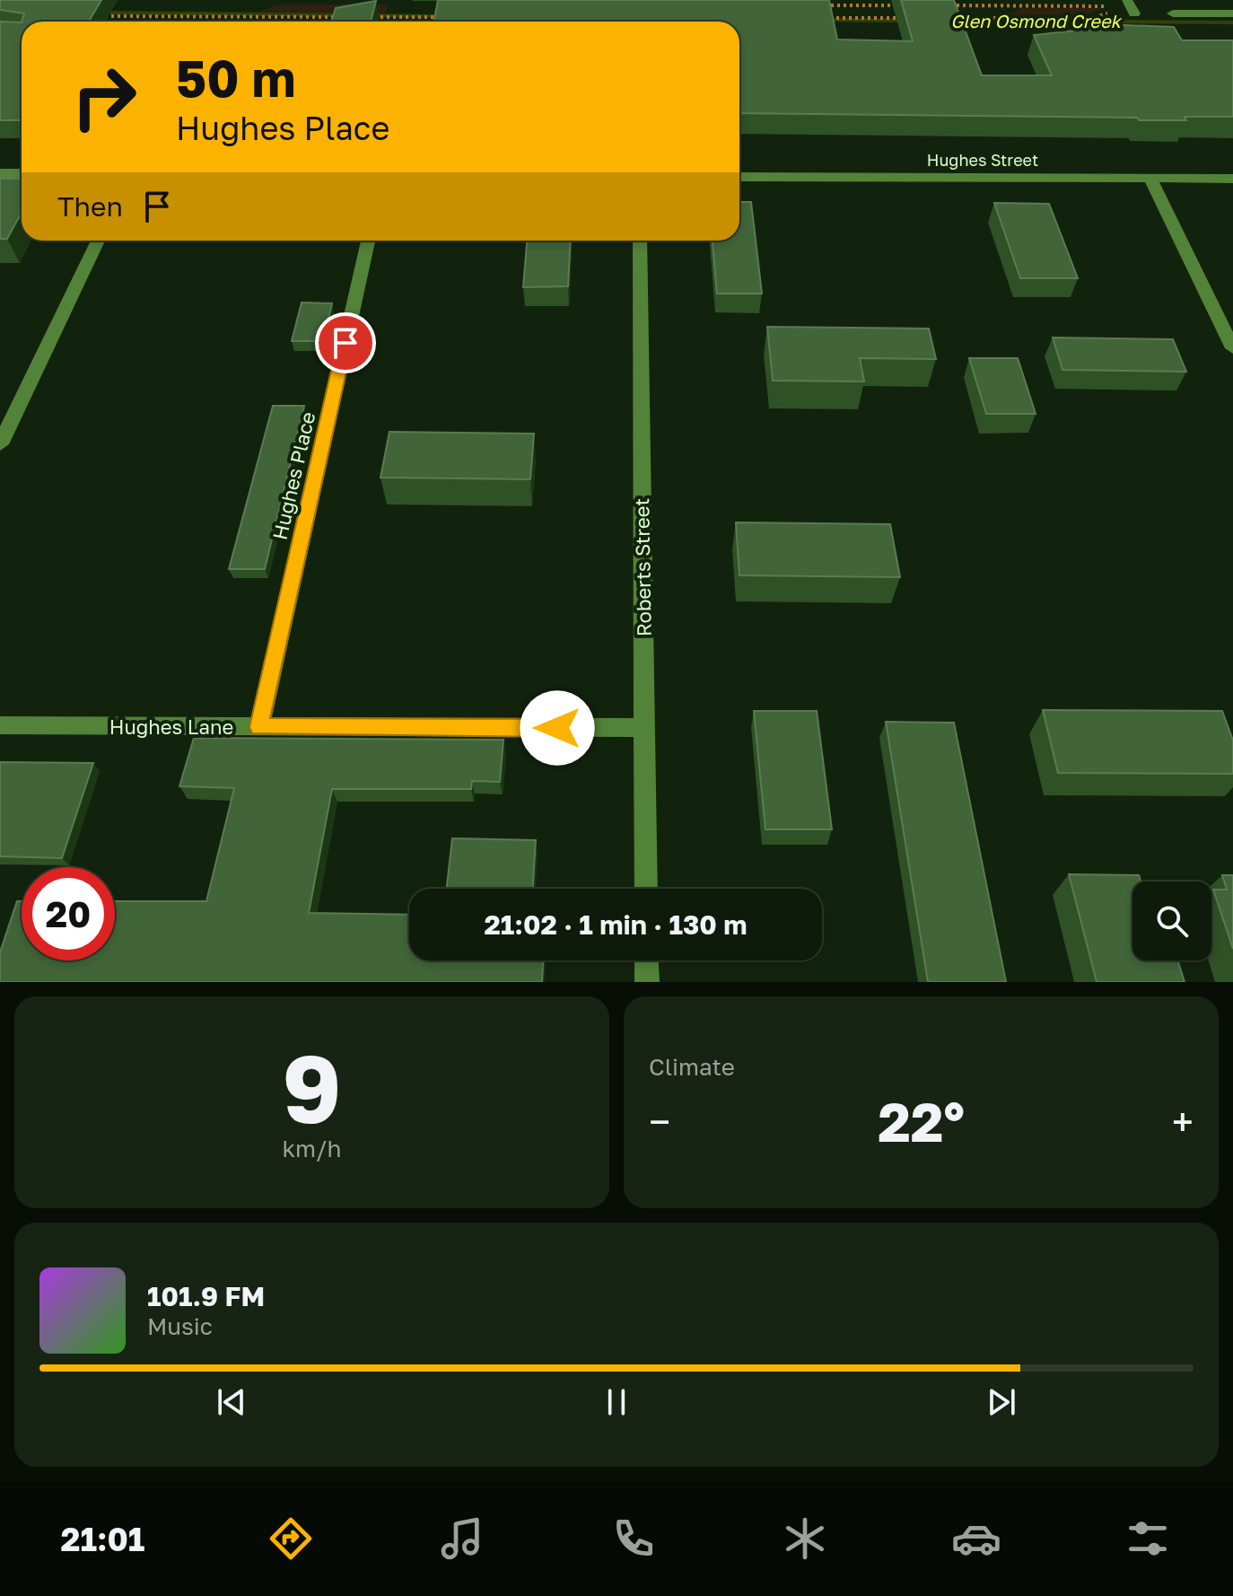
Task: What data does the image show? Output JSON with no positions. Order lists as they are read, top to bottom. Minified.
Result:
{"streets":{"street":["Hughes Street","Hughes Place","Roberts Street","Hughes Lane"]},"crossings":[["Hughes Place","Hughes Lane"],["Roberts Street","Hughes Lane"]],"water":["Glen Osmond Creek"],"page":{"turn":["50 m","Hughes Place"],"then":"Then","limit":"20","trip":"21:02 · 1 min · 130 m","tile":[["9","km/h"],"Climate"],"heat":["−","22°","+"],"song":["101.9 FM","Music"],"tabs":"21:01"}}
